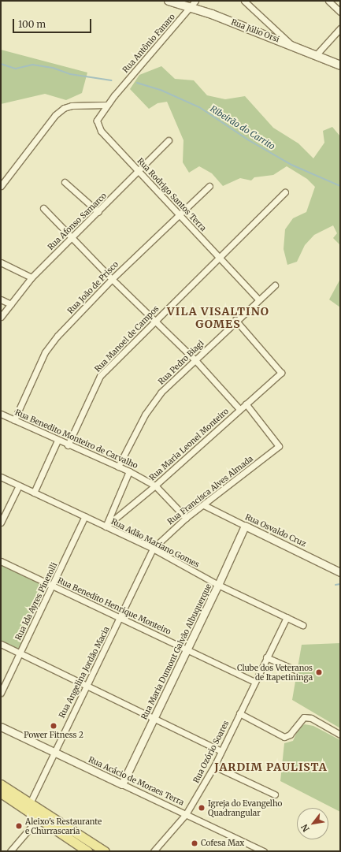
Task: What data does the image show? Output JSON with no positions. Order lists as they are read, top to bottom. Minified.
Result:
{"streets":{"main road":["Rua Júlio Orsi"],"street":["Rua Antônio Fanaro","Rua Rodrigo Santos Terra","Rua Afonso Samarco","Rua João de Prisco","Rua Manoel de Campos","Rua Pedro Biagi","Rua Benedito Monteiro de Carvalho","Rua Maria Leonel Monteiro","Rua Francisca Alves Almada","Rua Osvaldo Cruz","Rua Adão Mariano Gomes","Rua Ida Ayres Pinerolli","Rua Benedito Henrique Monteiro","Rua Maria Dumont Galvão Albuquerque","Rua Angelina Jordão Macia","Rua Ozório Soares","Rua Acácio de Moraes Terra"]},"crossings":[["Rua Júlio Orsi","Rua Antônio Fanaro"],["Rua Antônio Fanaro","Rua Rodrigo Santos Terra"],["Rua Rodrigo Santos Terra","Rua Afonso Samarco"],["Rua Rodrigo Santos Terra","Rua João de Prisco"],["Rua Rodrigo Santos Terra","Rua Manoel de Campos"],["Rua Rodrigo Santos Terra","Rua Pedro Biagi"],["Rua João de Prisco","Rua Benedito Monteiro de Carvalho"],["Rua Manoel de Campos","Rua Benedito Monteiro de Carvalho"],["Rua Pedro Biagi","Rua Benedito Monteiro de Carvalho"],["Rua Pedro Biagi","Rua Maria Leonel Monteiro"],["Rua Benedito Monteiro de Carvalho","Rua Maria Leonel Monteiro"],["Rua Benedito Monteiro de Carvalho","Rua Francisca Alves Almada"],["Rua Maria Leonel Monteiro","Rua Francisca Alves Almada"],["Rua Maria Leonel Monteiro","Rua Adão Mariano Gomes"],["Rua Francisca Alves Almada","Rua Osvaldo Cruz"],["Rua Francisca Alves Almada","Rua Adão Mariano Gomes"],["Rua Francisca Alves Almada","Rua Angelina Jordão Macia"],["Rua Osvaldo Cruz","Rua Maria Dumont Galvão Albuquerque"],["Rua Adão Mariano Gomes","Rua Ida Ayres Pinerolli"],["Rua Adão Mariano Gomes","Rua Maria Dumont Galvão Albuquerque"],["Rua Adão Mariano Gomes","Rua Angelina Jordão Macia"],["Rua Adão Mariano Gomes","Rua Ozório Soares"],["Rua Ida Ayres Pinerolli","Rua Benedito Henrique Monteiro"],["Rua Benedito Henrique Monteiro","Rua Maria Dumont Galvão Albuquerque"],["Rua Benedito Henrique Monteiro","Rua Angelina Jordão Macia"],["Rua Benedito Henrique Monteiro","Rua Ozório Soares"],["Rua Maria Dumont Galvão Albuquerque","Rua Acácio de Moraes Terra"],["Rua Angelina Jordão Macia","Rua Acácio de Moraes Terra"],["Rua Ozório Soares","Rua Acácio de Moraes Terra"]],"districts":["VILA VISALTINO GOMES","JARDIM PAULISTA"],"water":["Ribeirão do Carrito"],"places":["Clube dos Veteranos de Itapetininga","Power Fitness 2","Igreja do Evangelho Quadrangular","Aleixo's Restaurante e Churrascaria","Cofesa Max"],"scale_bar":"100 m","north":"bottom left"}
